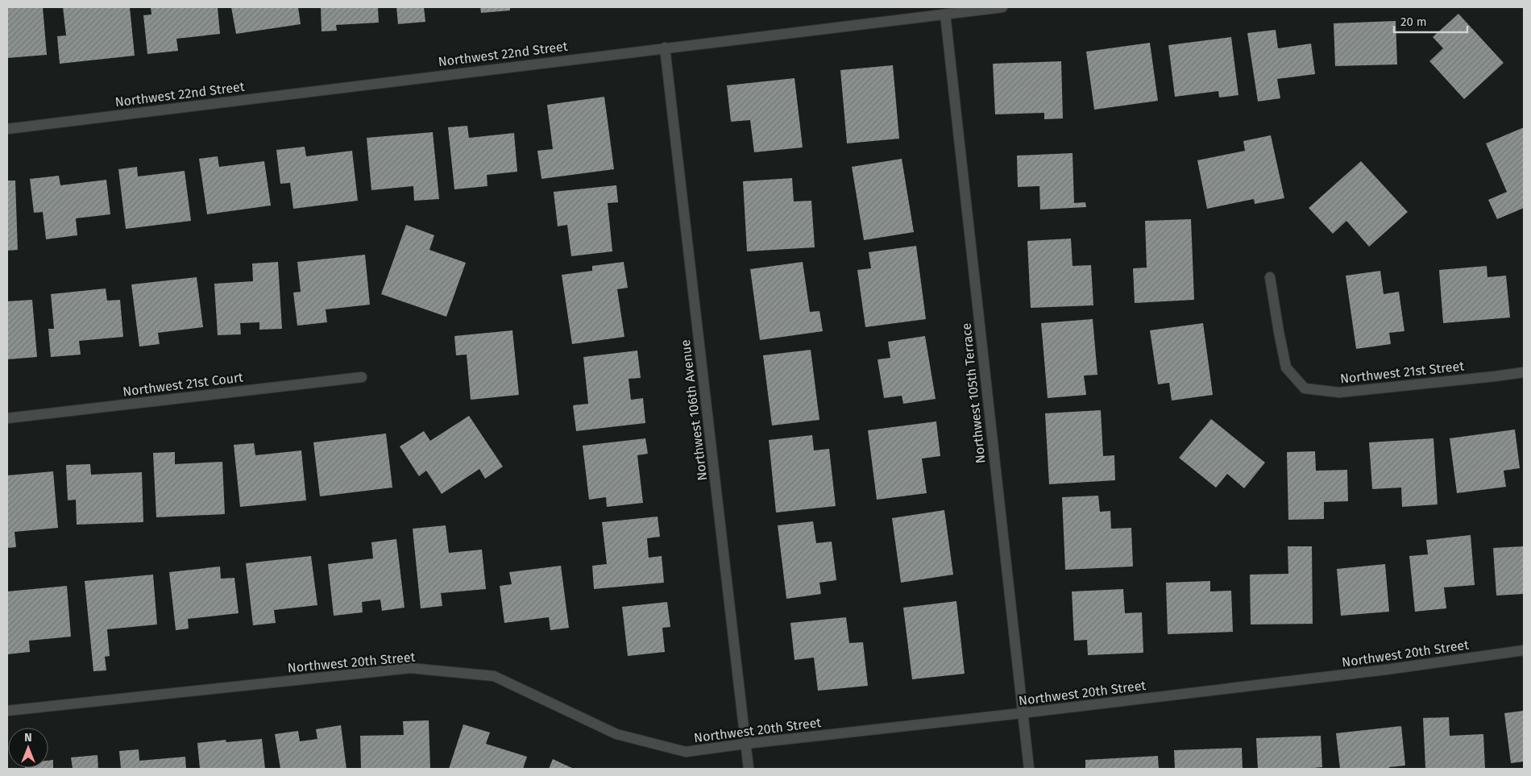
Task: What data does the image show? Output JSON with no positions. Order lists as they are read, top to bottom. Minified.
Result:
{"streets":{"street":["Northwest 22nd Street","Northwest 21st Street","Northwest 21st Court","Northwest 105th Terrace","Northwest 106th Avenue","Northwest 20th Street"]},"crossings":[["Northwest 22nd Street","Northwest 105th Terrace"],["Northwest 22nd Street","Northwest 106th Avenue"],["Northwest 105th Terrace","Northwest 20th Street"],["Northwest 106th Avenue","Northwest 20th Street"]],"scale_bar":"20 m","north":"top"}
